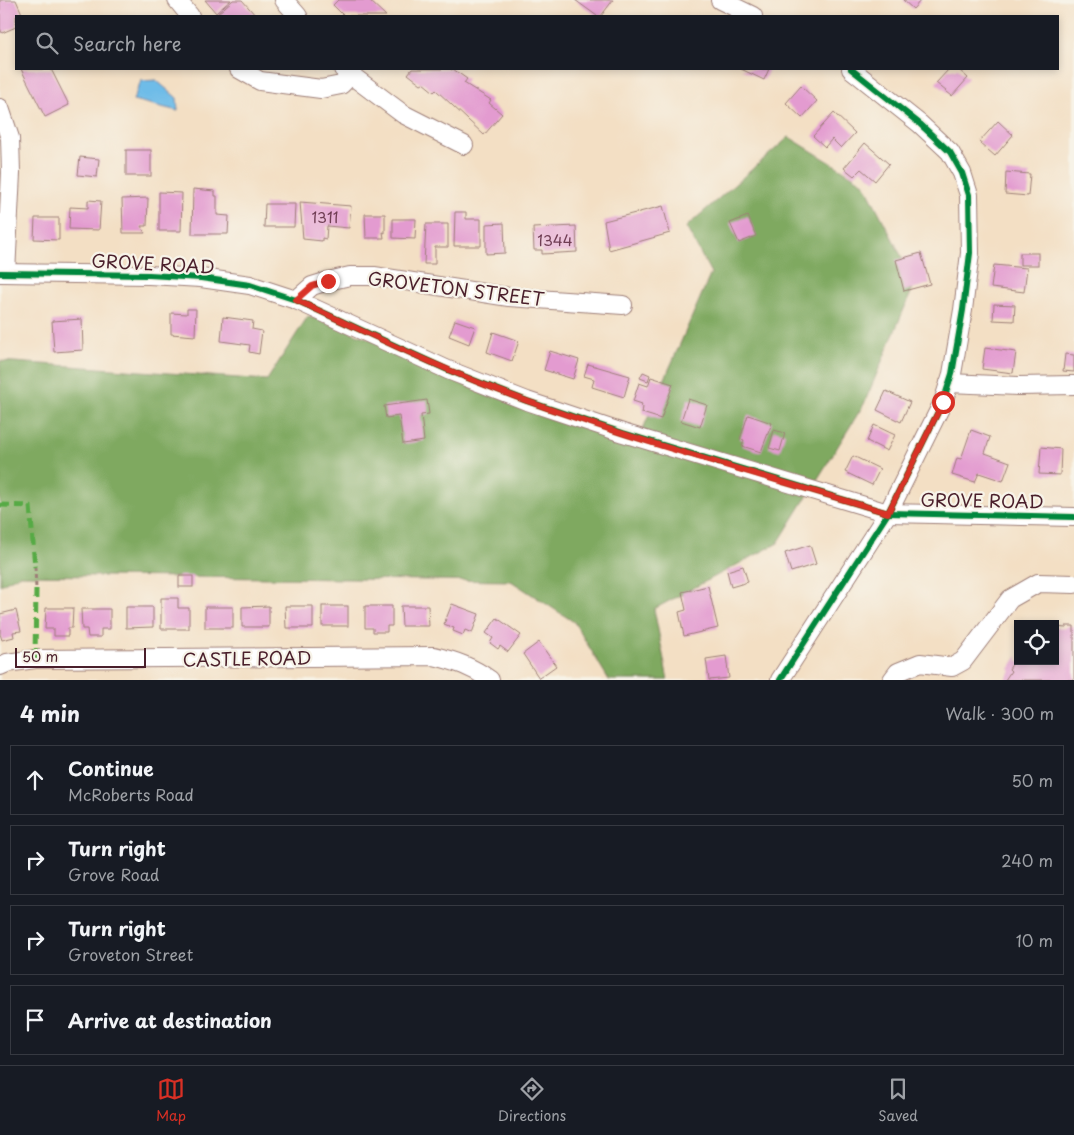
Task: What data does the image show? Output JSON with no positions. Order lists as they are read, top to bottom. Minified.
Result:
{"streets":{"street":["GROVE ROAD","GROVETON STREET","CASTLE ROAD"]},"crossings":[["GROVE ROAD","GROVETON STREET"]],"house_numbers":["1311","1344"],"scale_bar":"50 m","page":{"search":"Search here","scale":"50 m","heading":["4 min","Walk · 300 m"],"list":[["Continue","McRoberts Road","50 m"],["Turn right","Grove Road","240 m"],["Turn right","Groveton Street","10 m"],"Arrive at destination"],"nav":["Map","Directions","Saved"]}}
